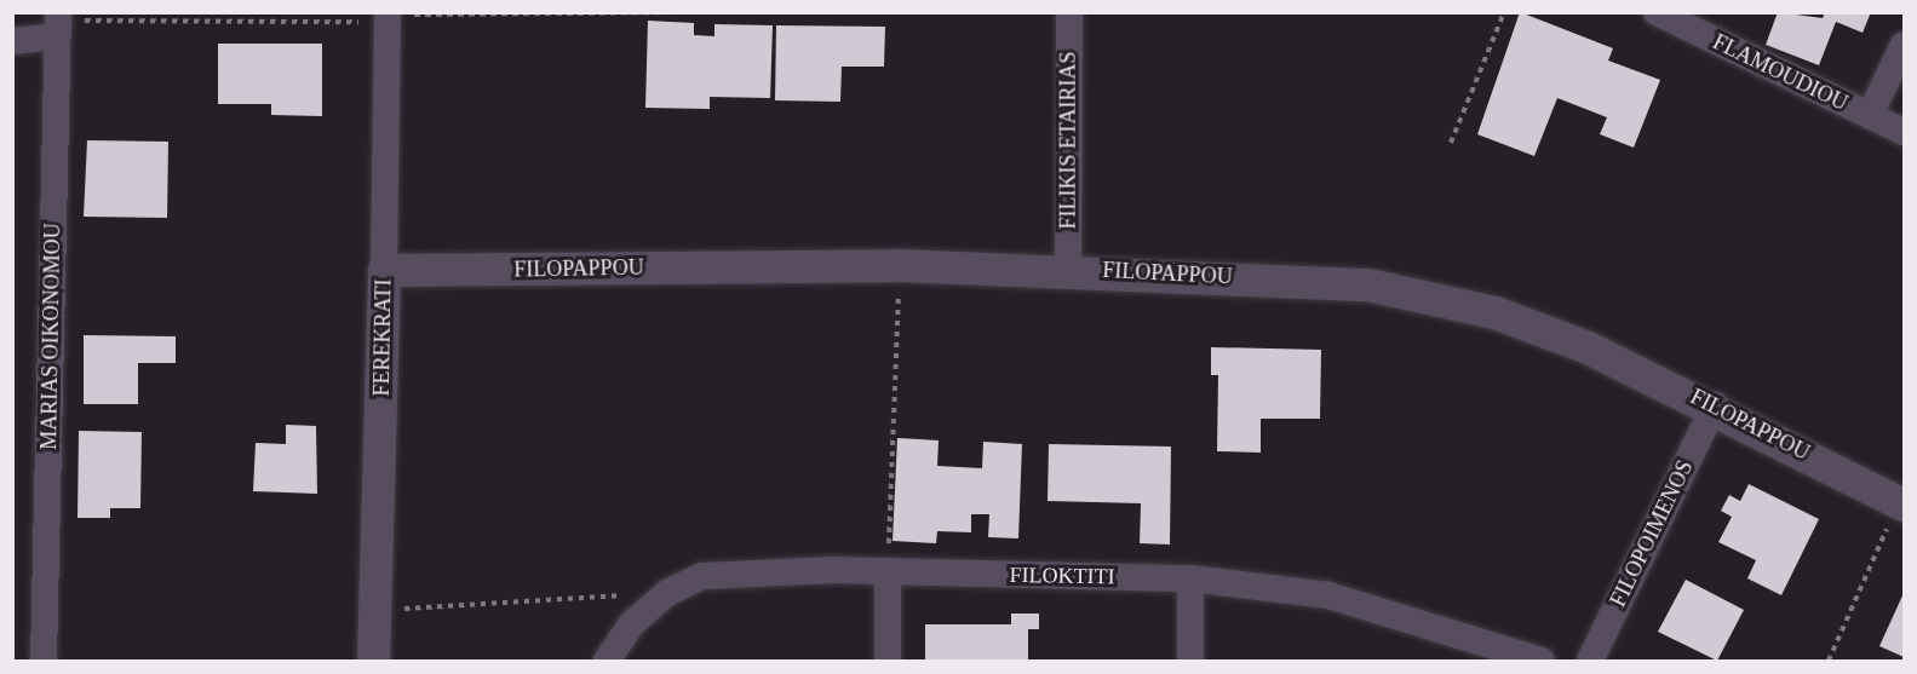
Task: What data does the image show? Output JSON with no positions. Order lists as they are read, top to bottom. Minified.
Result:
{"streets":{"street":["FLAMOUDIOU","FILIKIS ETAIRIAS","FILOPAPPOU","MARIAS OIKONOMOU","FEREKRATI","FILOPOIMENOS","FILOKTITI"]},"crossings":[["FILIKIS ETAIRIAS","FILOPAPPOU"],["FILOPAPPOU","FEREKRATI"],["FILOPAPPOU","FILOPOIMENOS"]]}
